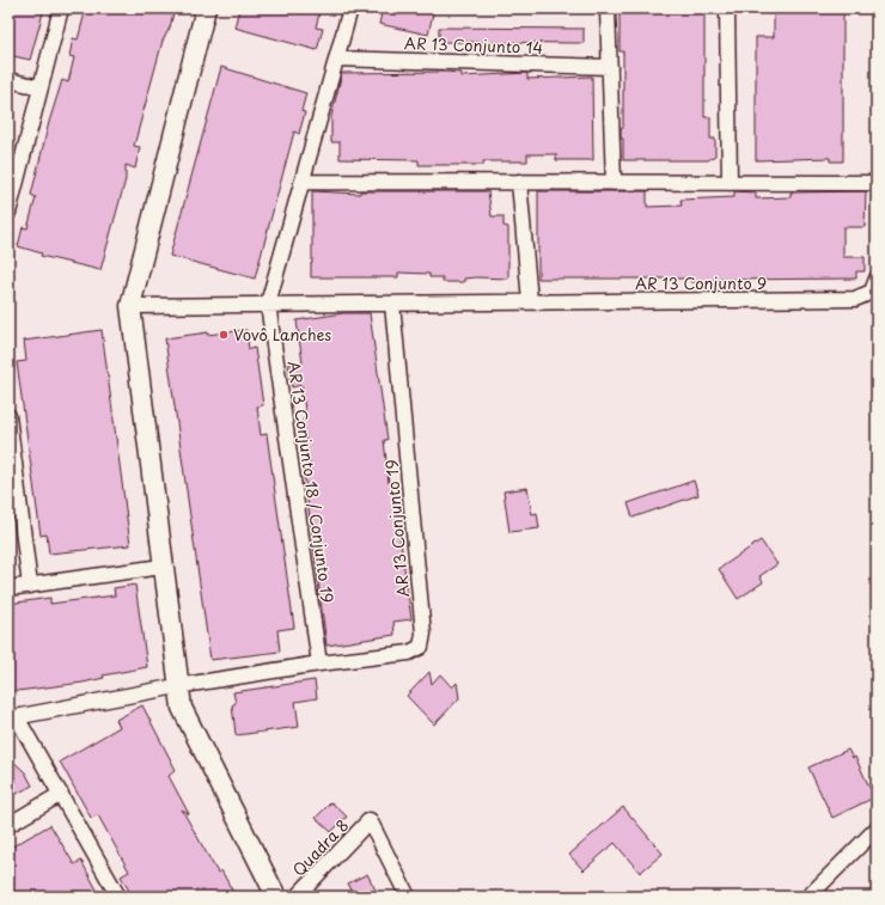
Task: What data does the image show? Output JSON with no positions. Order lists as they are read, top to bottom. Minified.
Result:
{"streets":{"street":["AR 13 Conjunto 14","AR 13 Conjunto 9","AR 13 Conjunto 18 / Conjunto 19","AR 13 Conjunto 19","Quadra 8"]},"crossings":[["AR 13 Conjunto 9","AR 13 Conjunto 18 / Conjunto 19"],["AR 13 Conjunto 9","AR 13 Conjunto 19"],["AR 13 Conjunto 18 / Conjunto 19","AR 13 Conjunto 19"]],"places":["Vovô Lanches"]}
